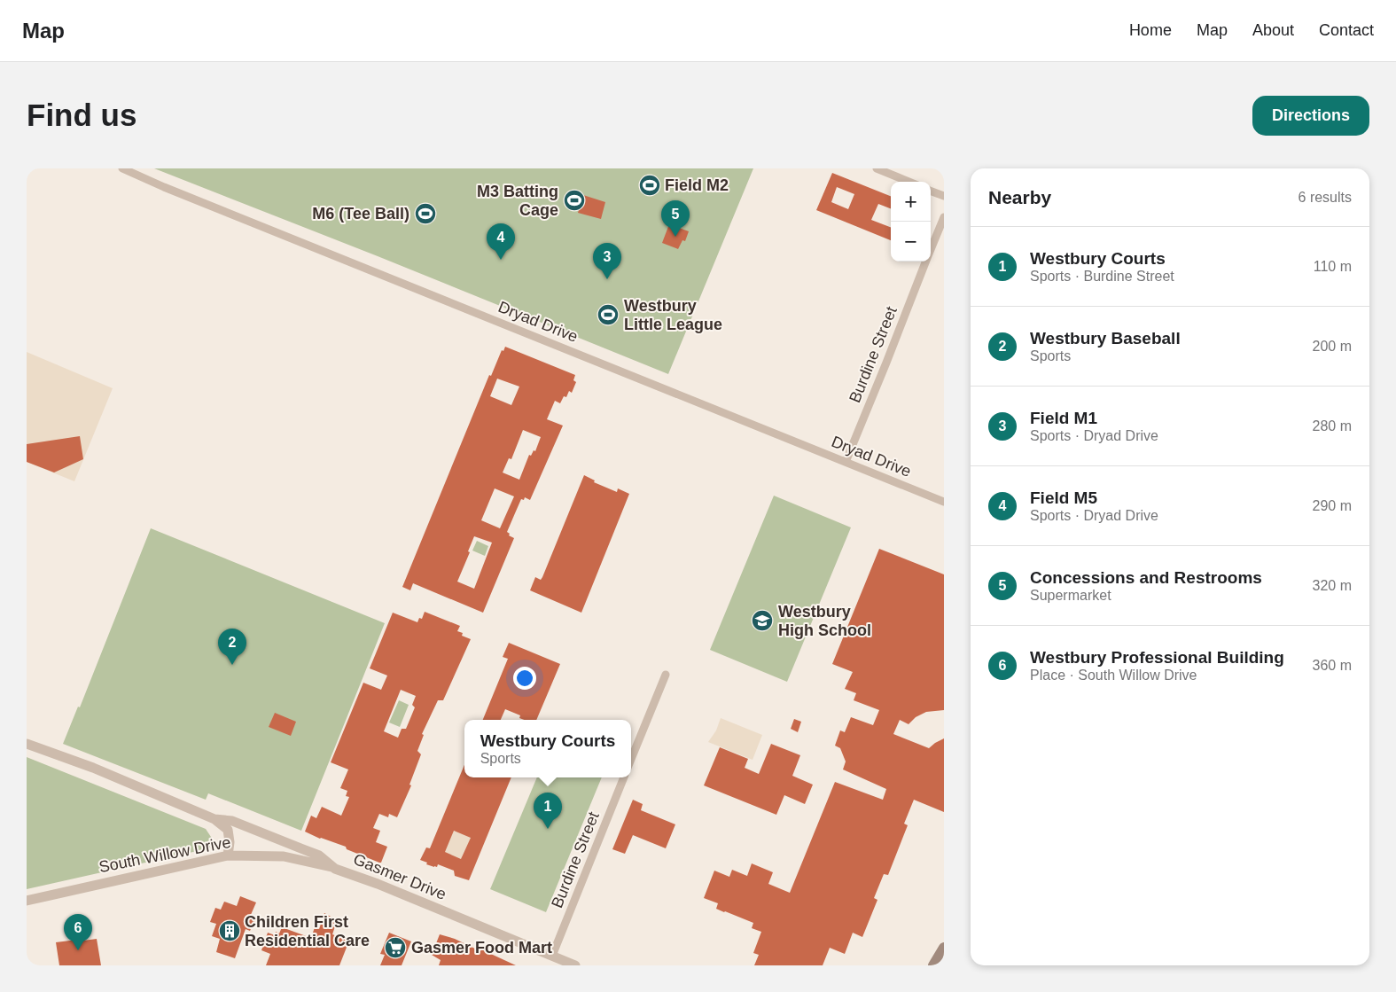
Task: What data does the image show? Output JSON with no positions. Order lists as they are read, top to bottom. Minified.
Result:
{"streets":{"street":["Dryad Drive","Burdine Street","South Willow Drive","Gasmer Drive"]},"crossings":[["Dryad Drive","Burdine Street"],["Burdine Street","Gasmer Drive"],["South Willow Drive","Gasmer Drive"]],"places":{"sports":["Field M2","M3 Batting Cage","M6 (Tee Ball)","Westbury Little League"],"school or university":["Westbury High School"],"building":["Children First Residential Care"],"supermarket":["Gasmer Food Mart"]},"page":{"header":"Map","nav":["Home","Map","About","Contact"],"buttons":"Directions","title":"Find us","heading":["Nearby","6 results"],"map_buttons":["+","−"],"pins":["5","4","3","2","1","6"],"list":[{"mark":"1","name":"Westbury Courts","note":"Sports · Burdine Street","value":"110 m"},{"mark":"2","name":"Westbury Baseball","note":"Sports","value":"200 m"},{"mark":"3","name":"Field M1","note":"Sports · Dryad Drive","value":"280 m"},{"mark":"4","name":"Field M5","note":"Sports · Dryad Drive","value":"290 m"},{"mark":"5","name":"Concessions and Restrooms","note":"Supermarket","value":"320 m"},{"mark":"6","name":"Westbury Professional Building","note":"Place · South Willow Drive","value":"360 m"}],"popup":["Westbury Courts","Sports"]}}
